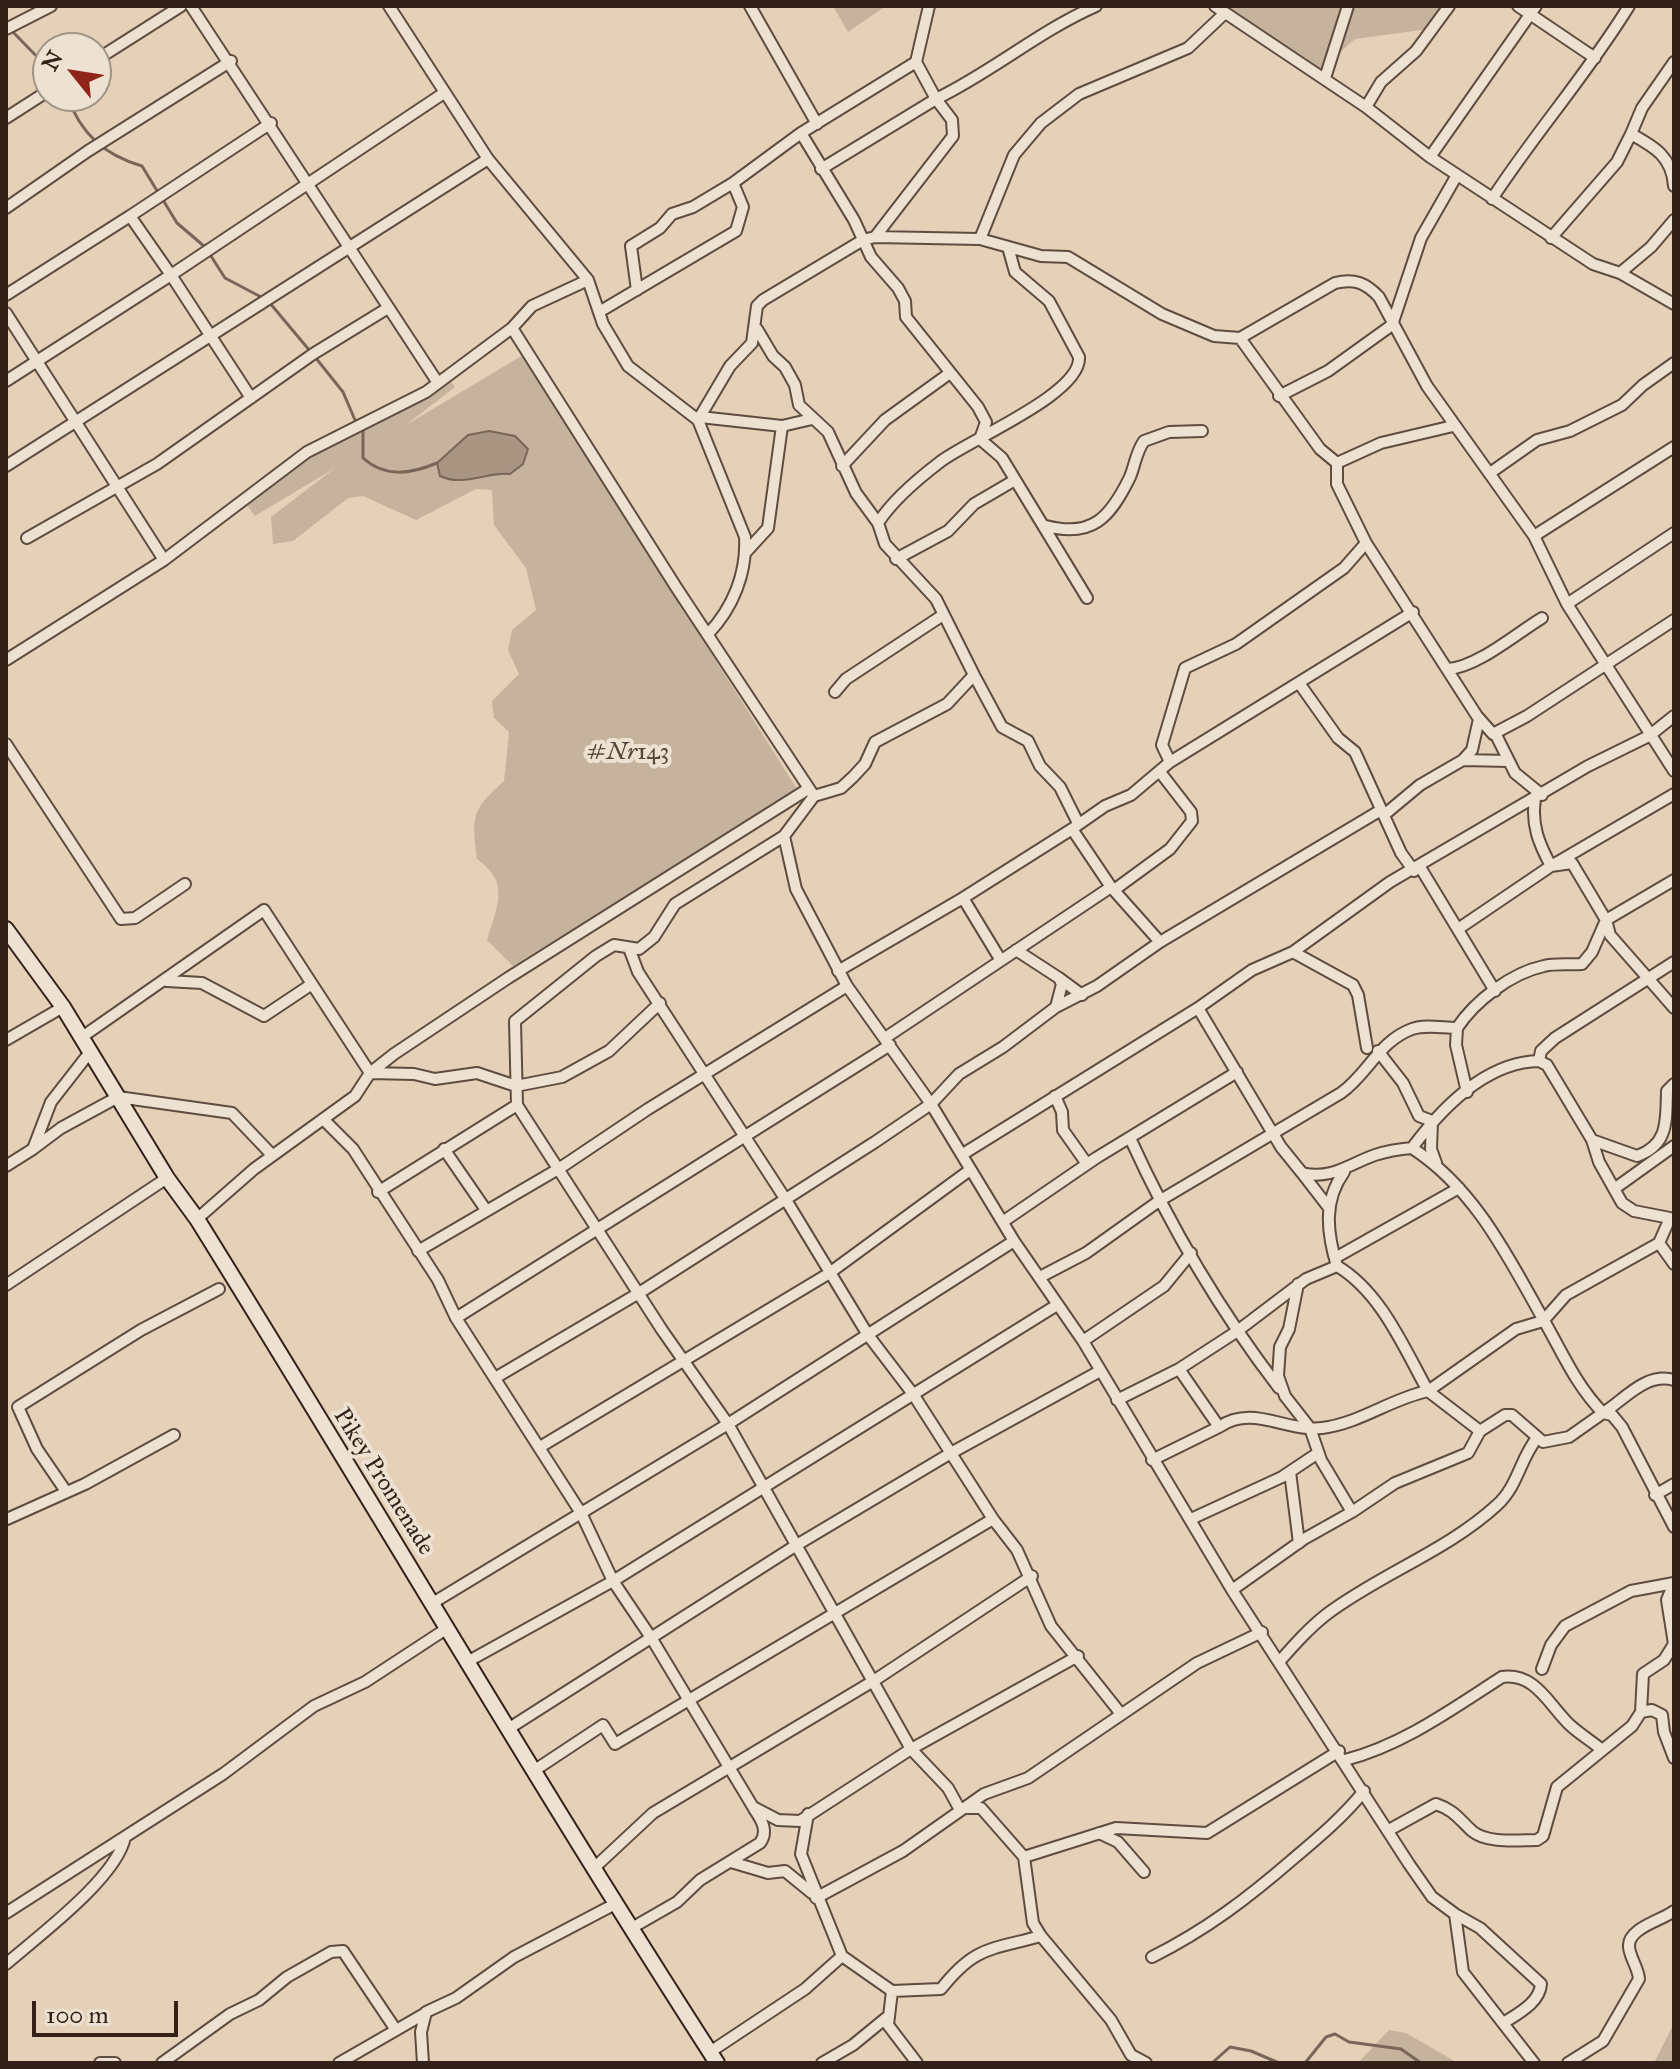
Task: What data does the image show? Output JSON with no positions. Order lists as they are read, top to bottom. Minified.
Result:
{"streets":{"street":["Pikey Promenade"]},"parks":["#Nr143"],"scale_bar":"100 m","north":"top left"}
